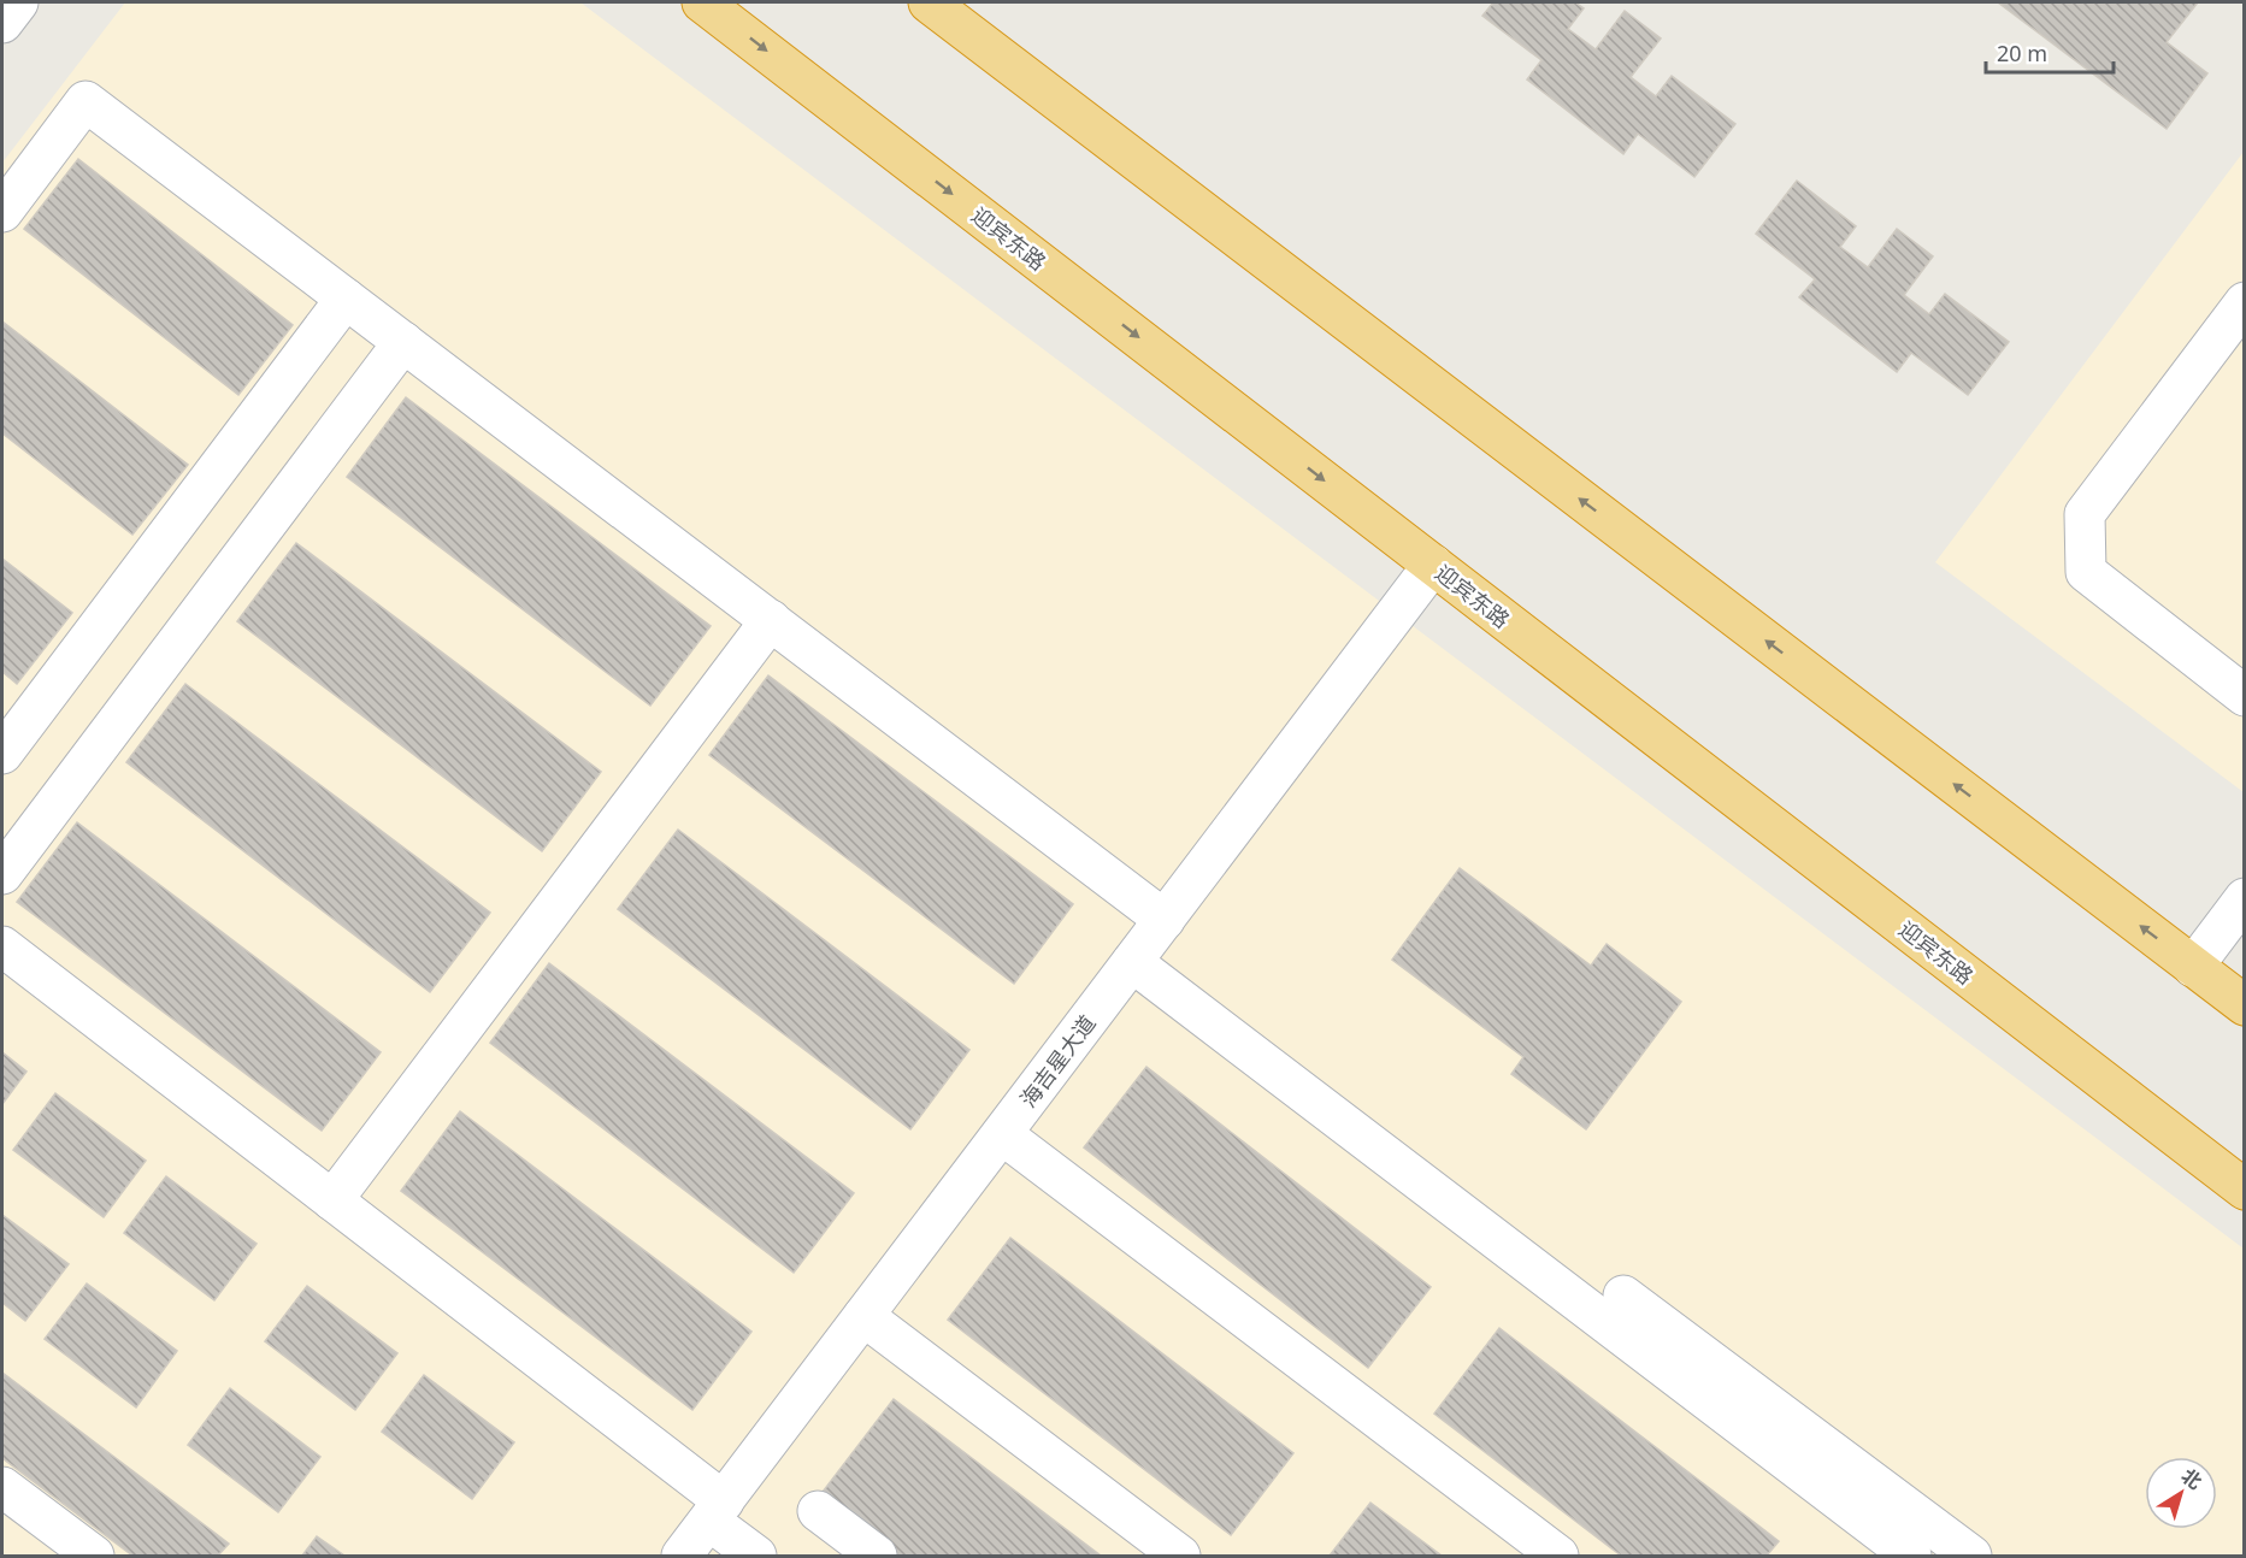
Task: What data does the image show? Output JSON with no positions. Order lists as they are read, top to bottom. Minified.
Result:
{"streets":{"highway":["迎宾东路"],"street":["海吉星大道"]},"crossings":[["迎宾东路","海吉星大道"]],"scale_bar":"20 m","north":"top right"}
